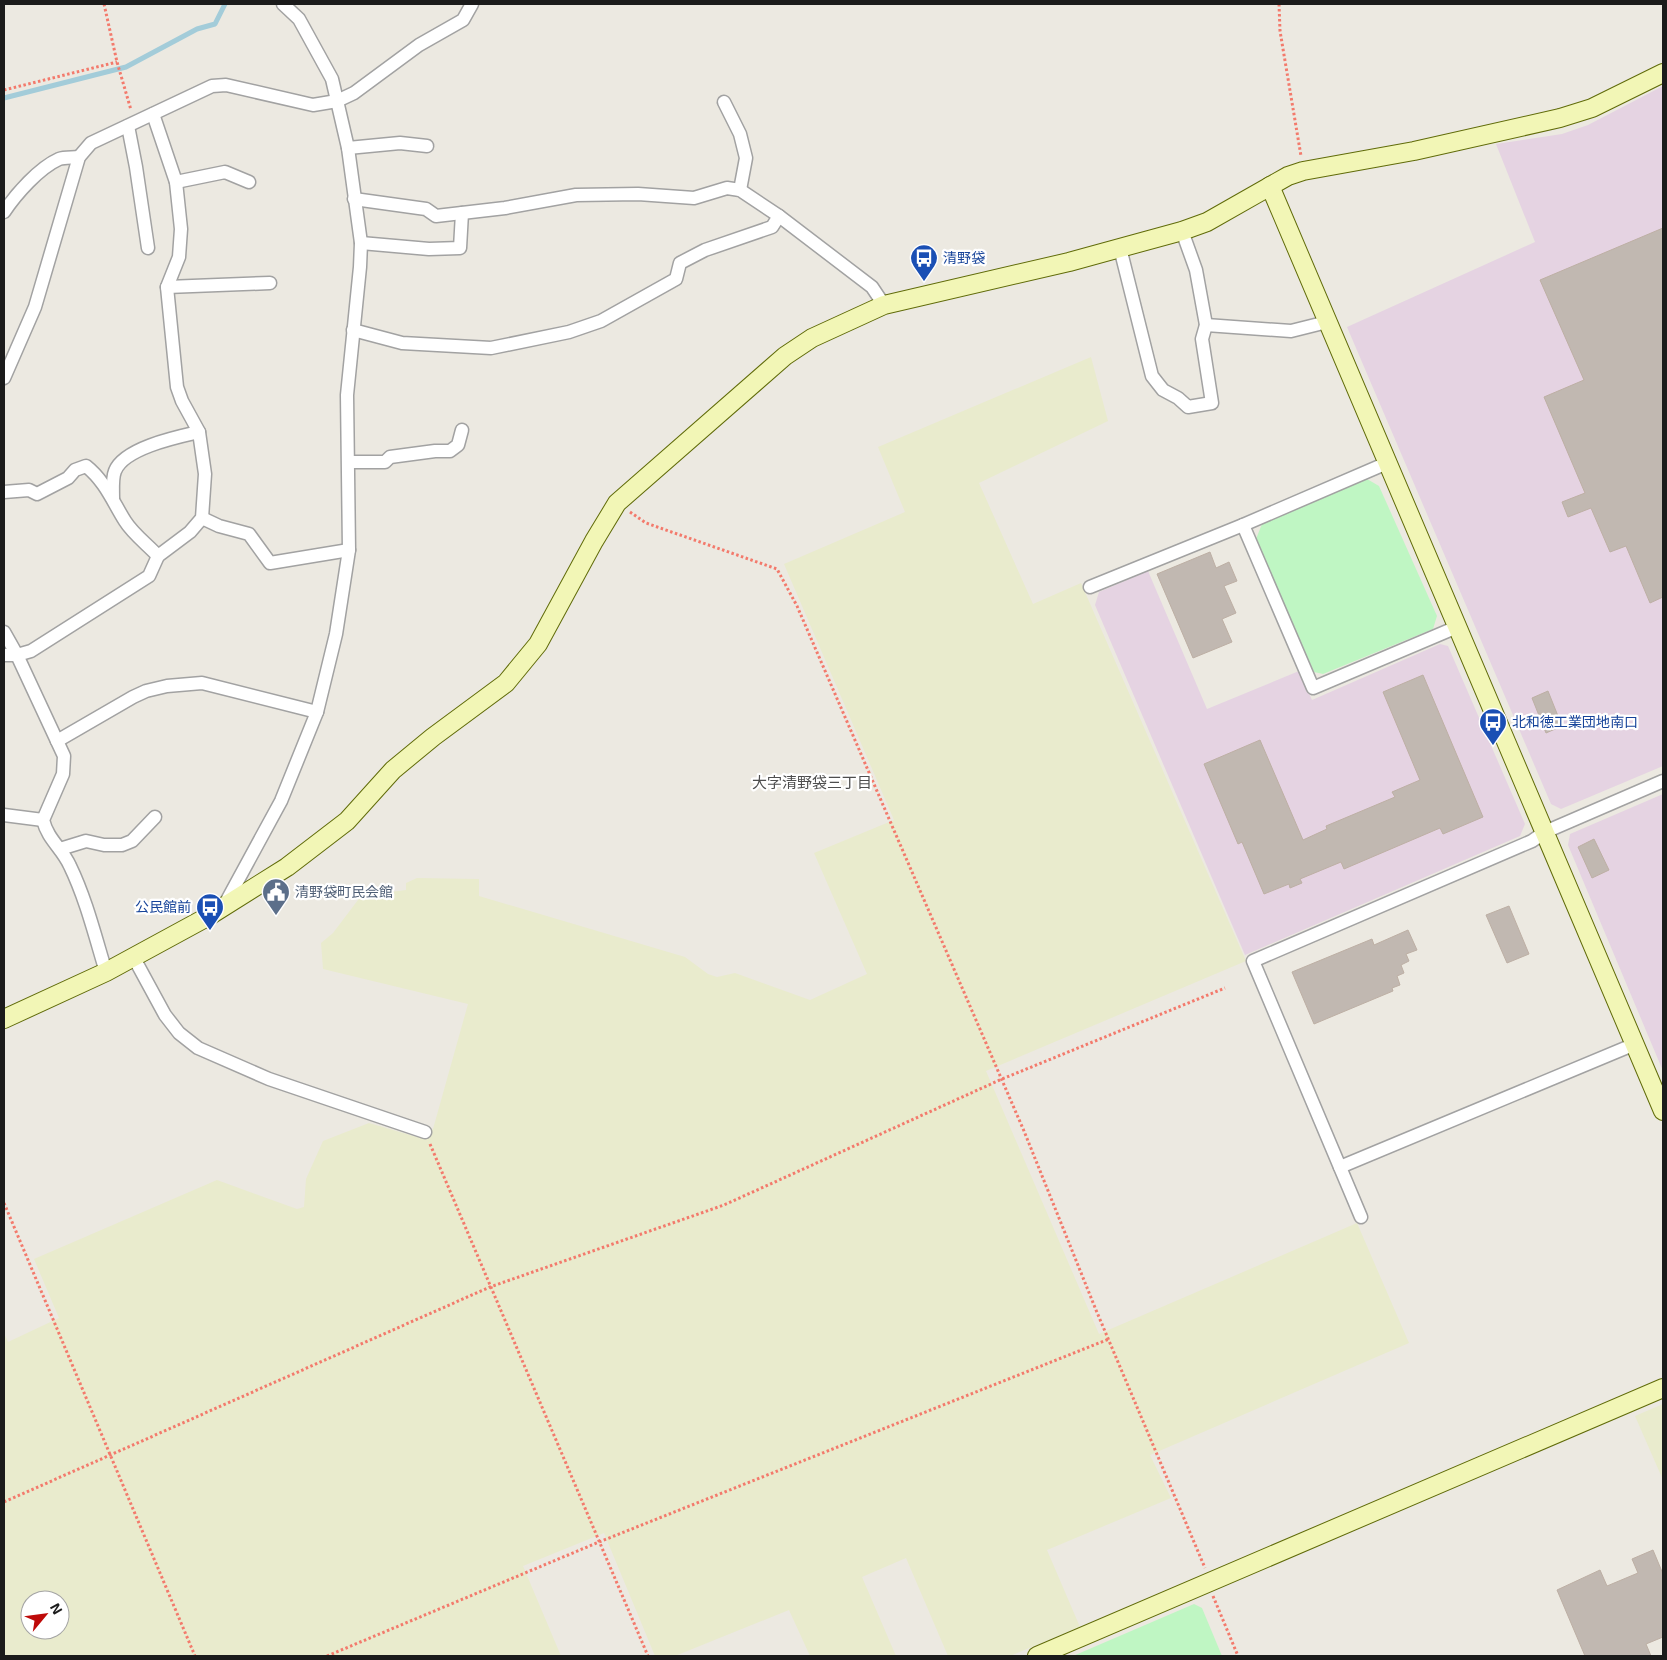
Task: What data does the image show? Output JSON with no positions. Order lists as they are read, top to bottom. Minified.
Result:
{"districts":["大字清野袋三丁目"],"places":{"bus stop":["清野袋","北和徳工業団地南口","公民館前"],"public building":["清野袋町民会館"]},"north":"top right"}
